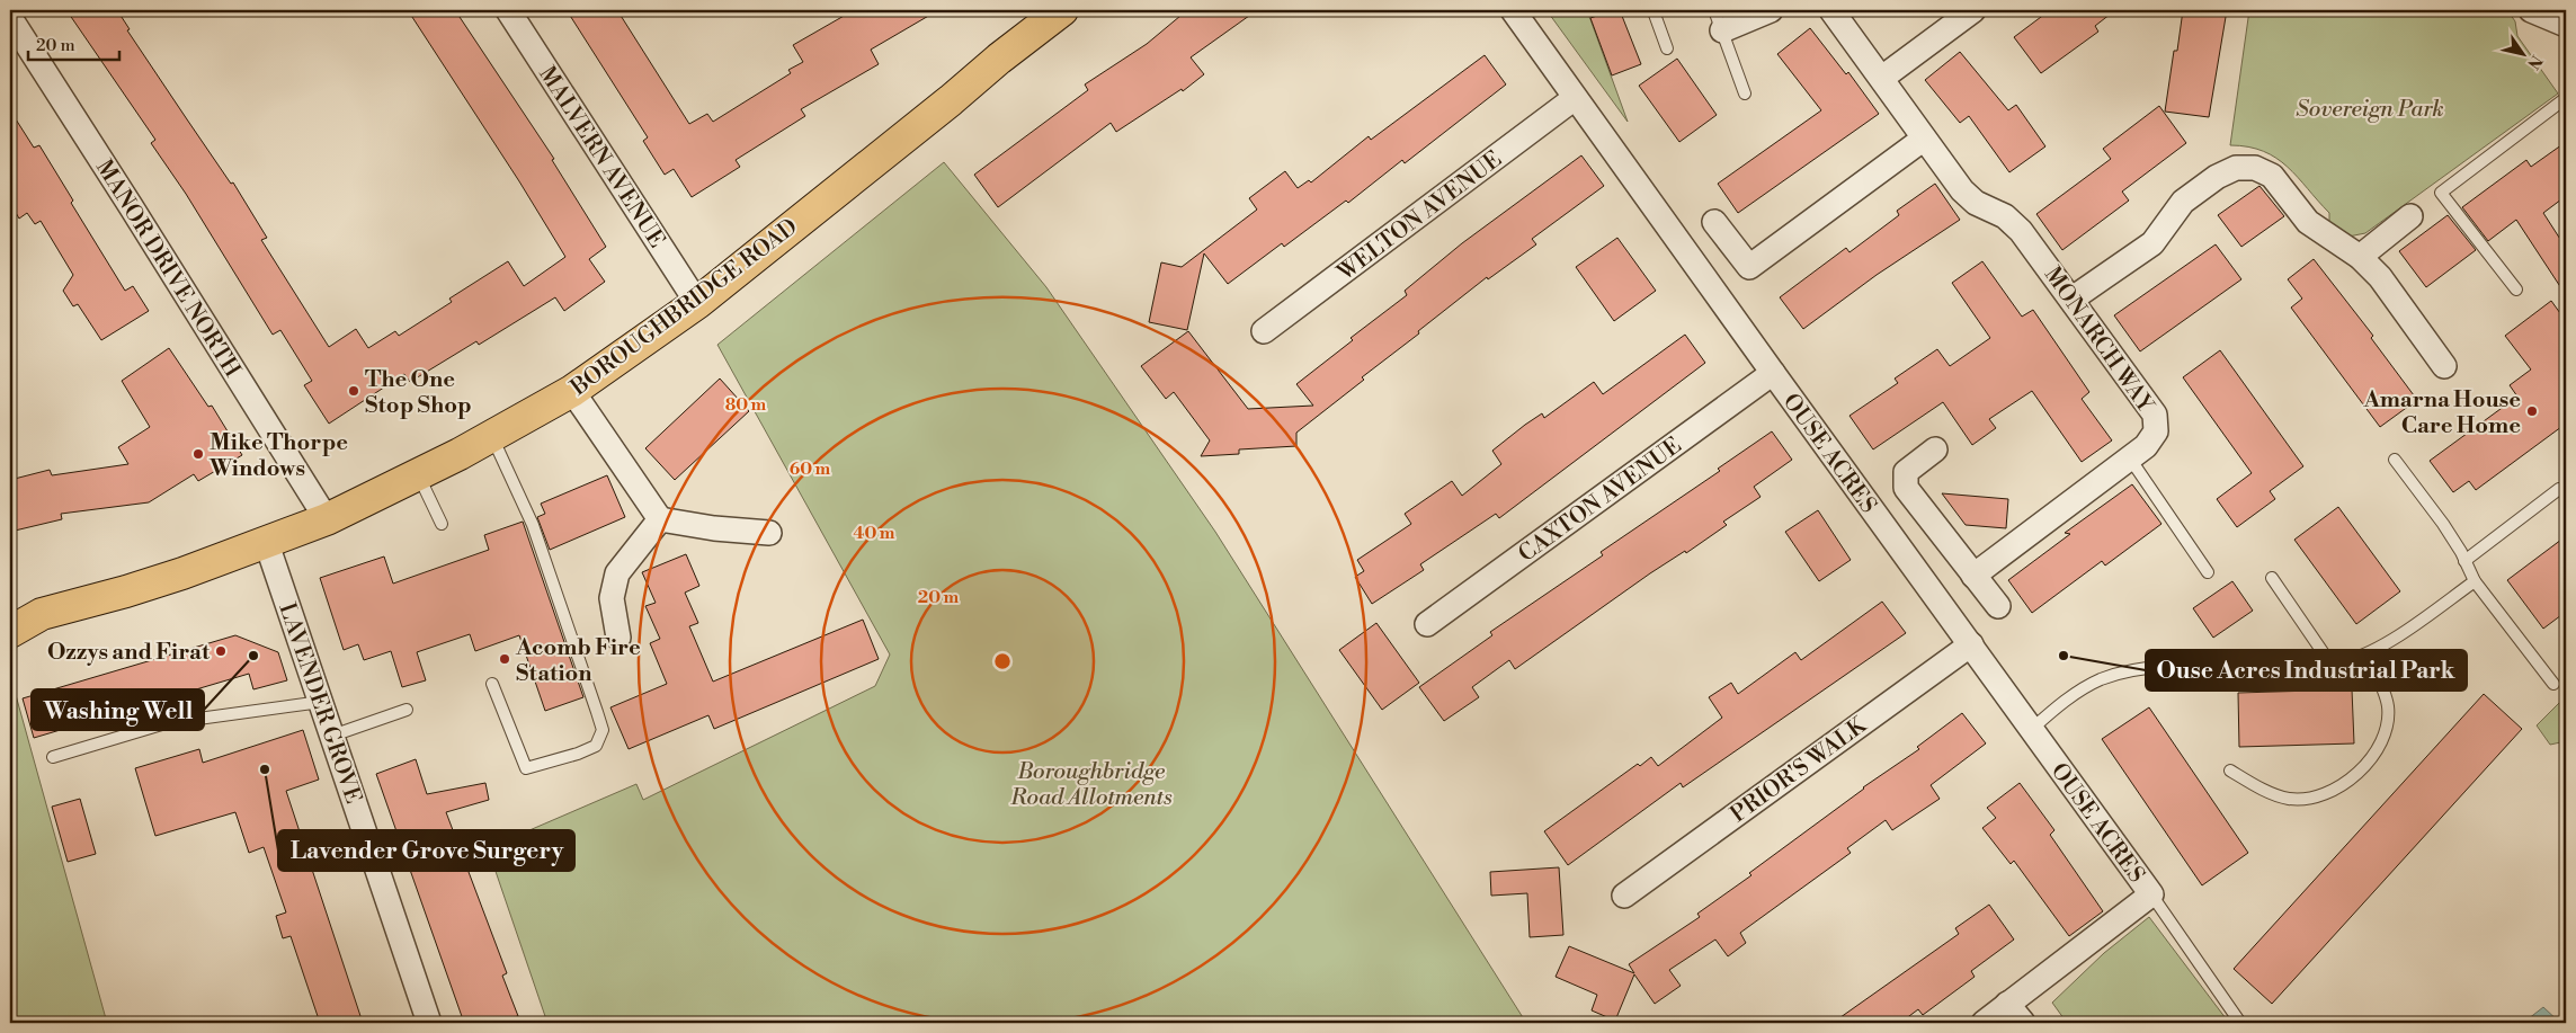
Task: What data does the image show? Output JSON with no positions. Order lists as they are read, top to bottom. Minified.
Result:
{"streets":{"main road":["BOROUGHBRIDGE ROAD"],"street":["MALVERN AVENUE","WELTON AVENUE","MANOR DRIVE NORTH","MONARCH WAY","OUSE ACRES","CAXTON AVENUE","LAVENDER GROVE","PRIOR'S WALK"]},"crossings":[["MALVERN AVENUE","BOROUGHBRIDGE ROAD"],["WELTON AVENUE","OUSE ACRES"],["MANOR DRIVE NORTH","BOROUGHBRIDGE ROAD"],["BOROUGHBRIDGE ROAD","LAVENDER GROVE"],["OUSE ACRES","CAXTON AVENUE"],["OUSE ACRES","PRIOR'S WALK"]],"parks":["Sovereign Park","Boroughbridge Road Allotments"],"places":["The One Stop Shop","Amarna House Care Home","Mike Thorpe Windows","Ozzys and Firat","Washing Well","Ouse Acres Industrial Park","Acomb Fire Station","Lavender Grove Surgery"],"scale_bar":"20 m","north":"bottom right","rings":["80 m","60 m","40 m","20 m"]}
